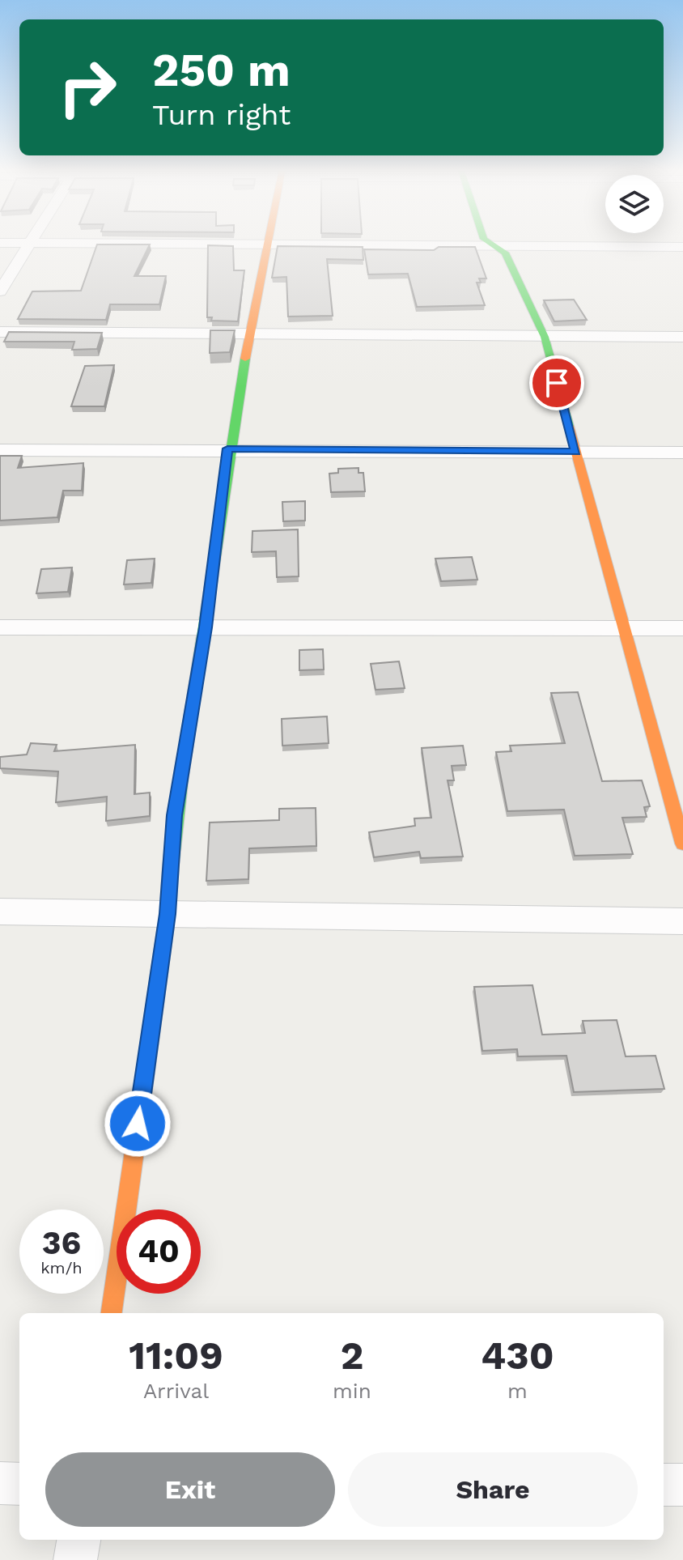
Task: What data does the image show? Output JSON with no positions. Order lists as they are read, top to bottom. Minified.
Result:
{"page":{"turn":["250 m","Turn right"],"speed":"36 km/h","limit":"40","eta":["11:09","Arrival","2","min","430","m"],"buttons":["Exit","Share"]}}
